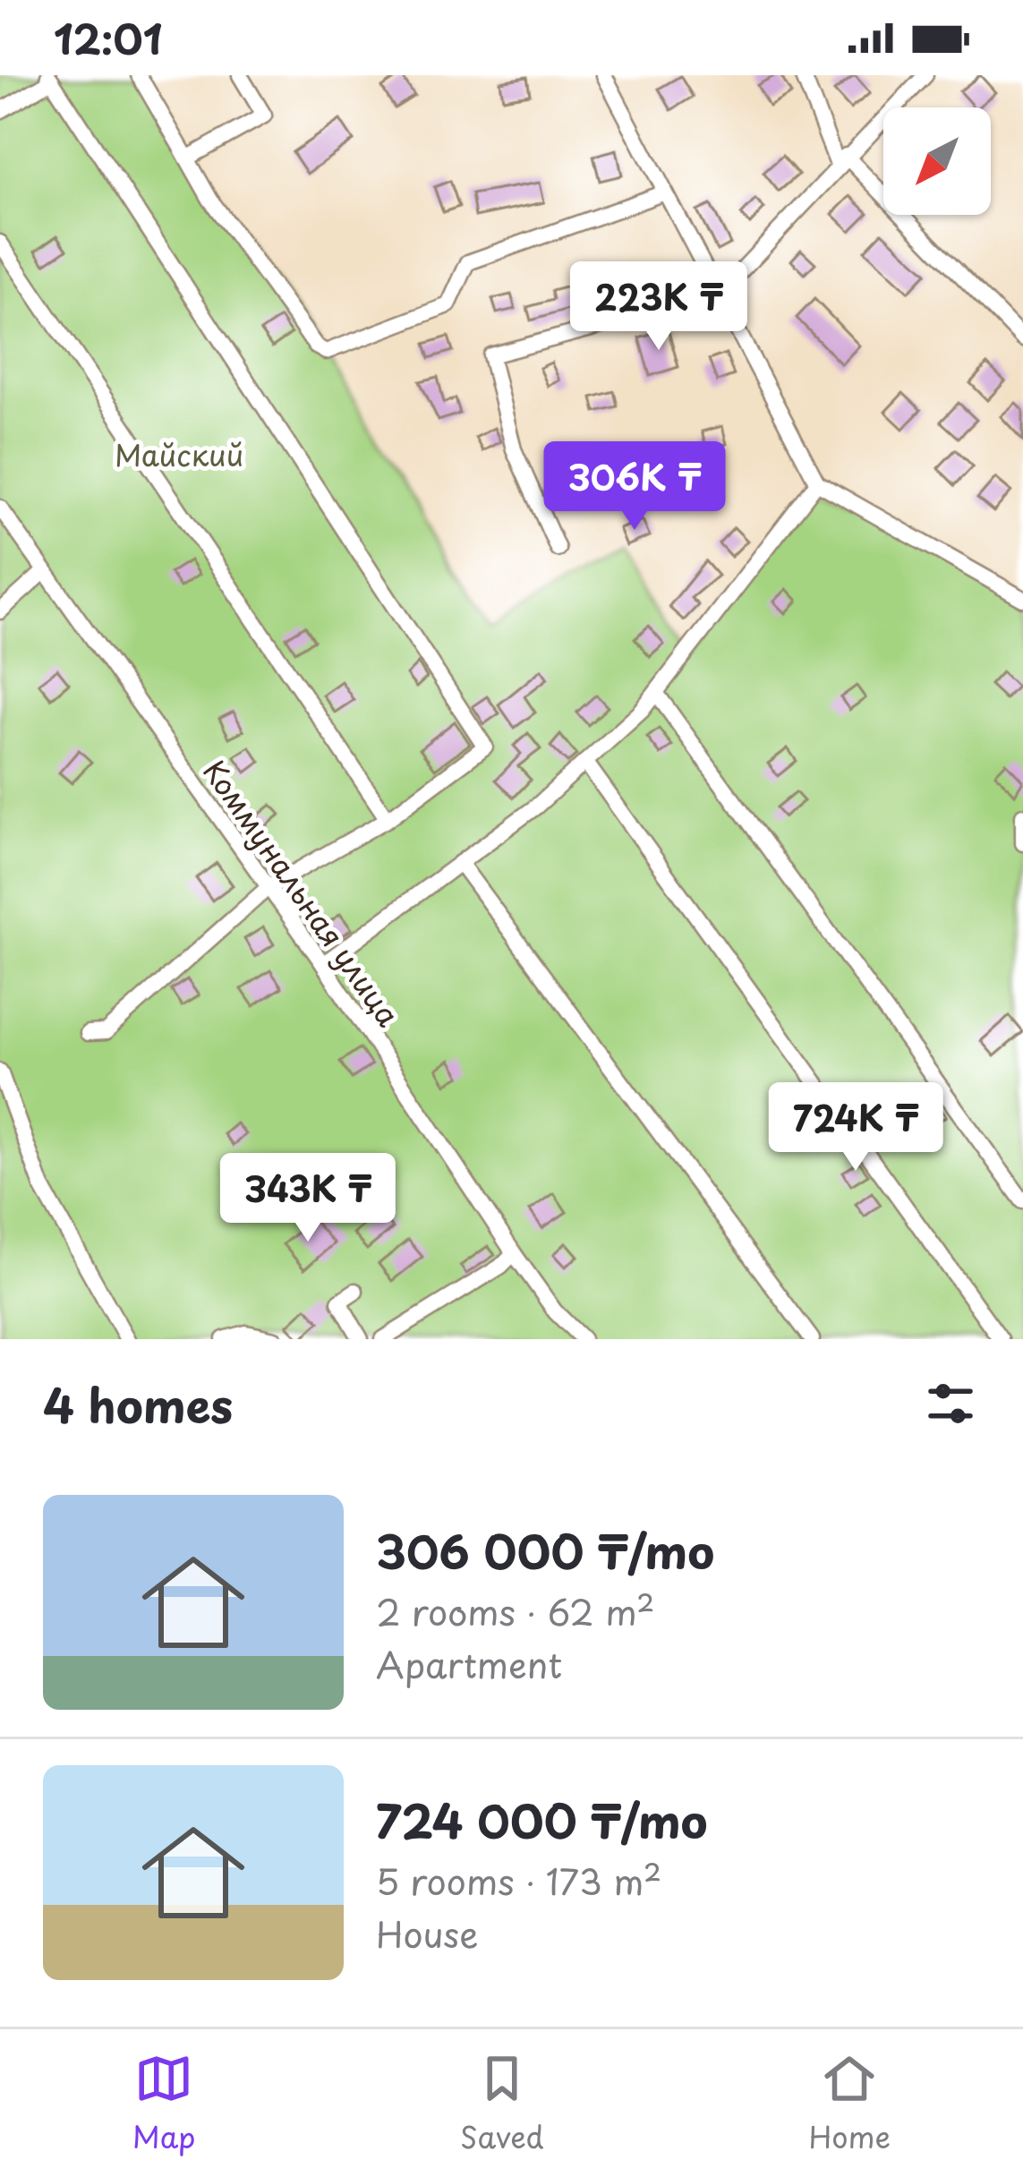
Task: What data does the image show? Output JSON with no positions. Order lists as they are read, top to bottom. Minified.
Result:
{"streets":{"lane":["Коммунальная улица"]},"parks":["Майский"],"north":"bottom left","page":{"status":"12:01","price":["223K ₸","306K ₸","724K ₸","343K ₸"],"heading":"4 homes","list":[{"name":"306 000 ₸/mo","note":"2 rooms · 62 m² · Apartment"},{"name":"724 000 ₸/mo","note":"5 rooms · 173 m² · House"}],"tabs":["Map","Saved","Home"]}}
